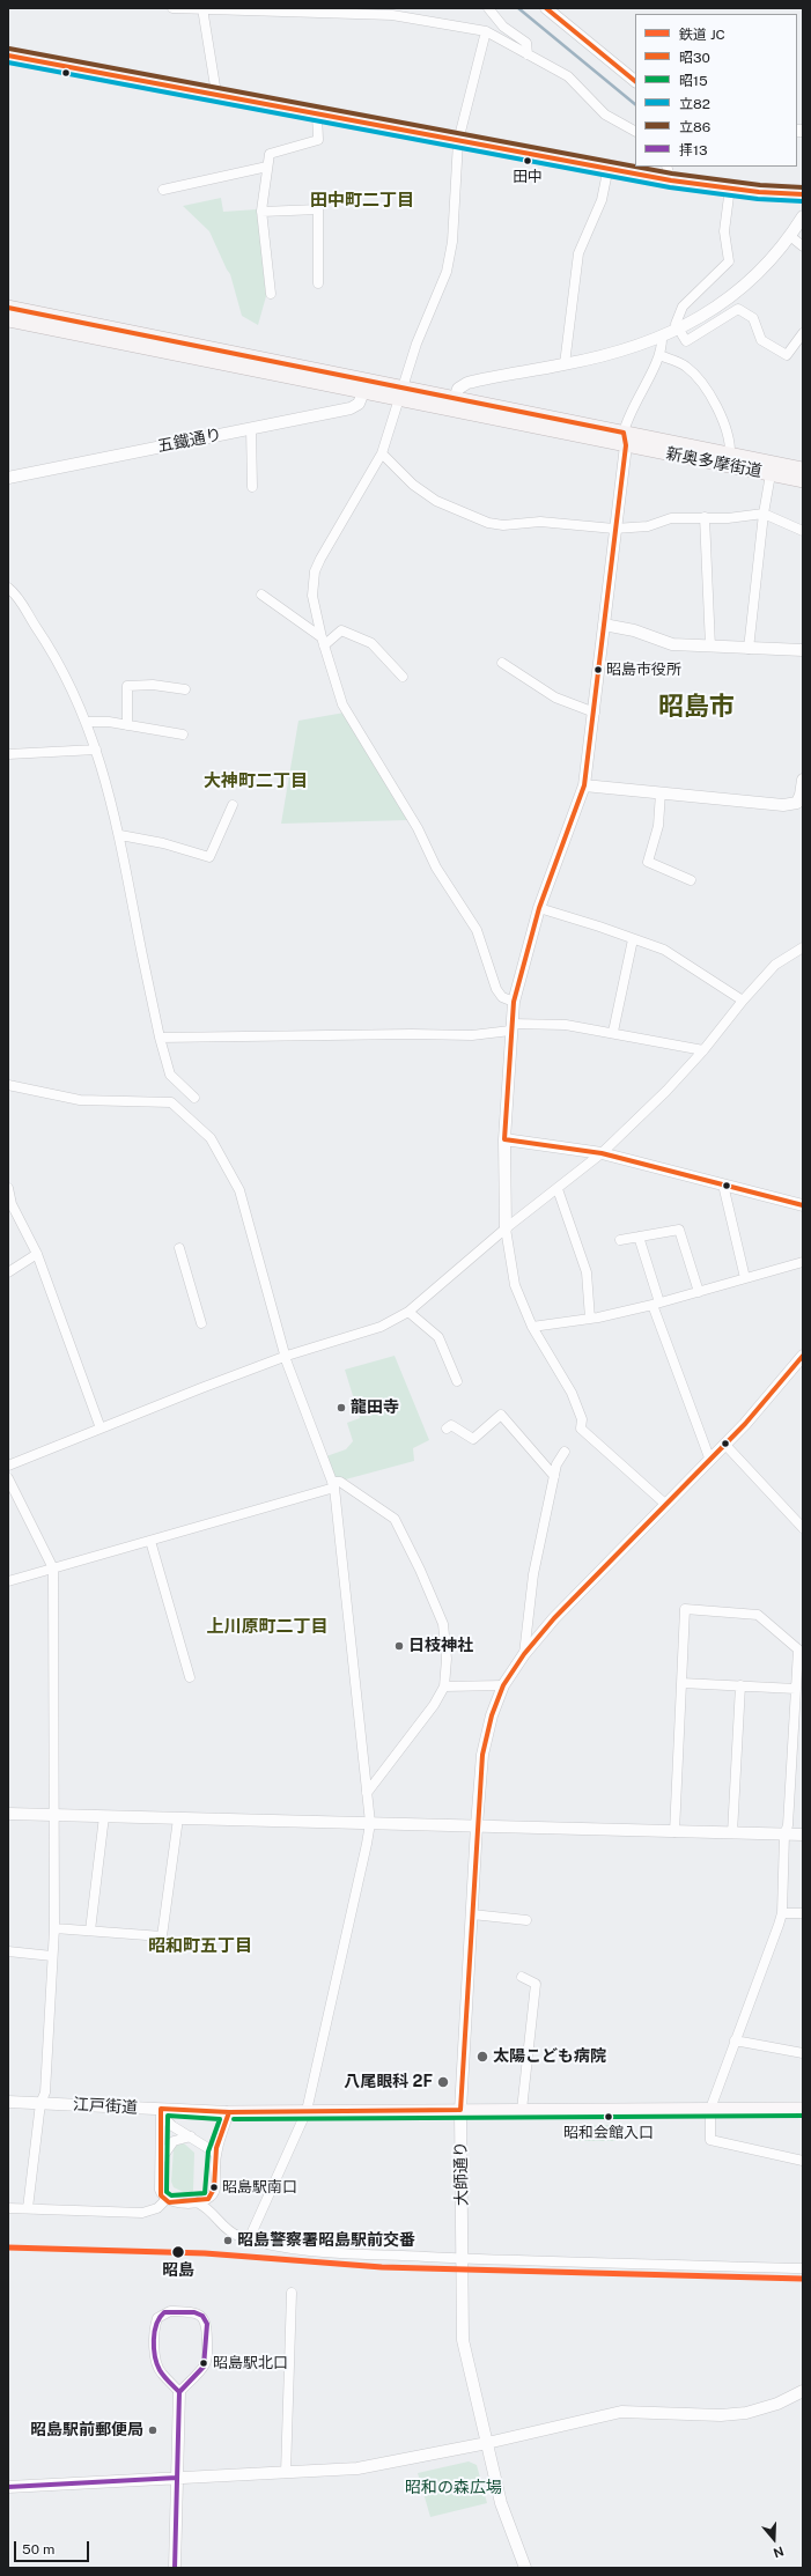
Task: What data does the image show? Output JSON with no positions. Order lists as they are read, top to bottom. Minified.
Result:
{"streets":{"main road":["新奥多摩街道"],"street":["五鐵通り","江戸街道","大師通り"]},"districts":["田中町二丁目","昭島市","大神町二丁目","上川原町二丁目","昭和町五丁目"],"parks":["昭和の森広場"],"places":["田中","昭島市役所","龍田寺","日枝神社","太陽こども病院","八尾眼科 2F","昭和会館入口","昭島駅南口","昭島警察署昭島駅前交番","昭島","昭島駅北口","昭島駅前郵便局"],"lines":["transit line 昭30","transit line 立86","transit line 立82","transit line 昭15","rail line JC","transit line 拝13"],"legend":["鉄道 JC","昭30","昭15","立82","立86","拝13"],"scale_bar":"50 m","north":"bottom"}
